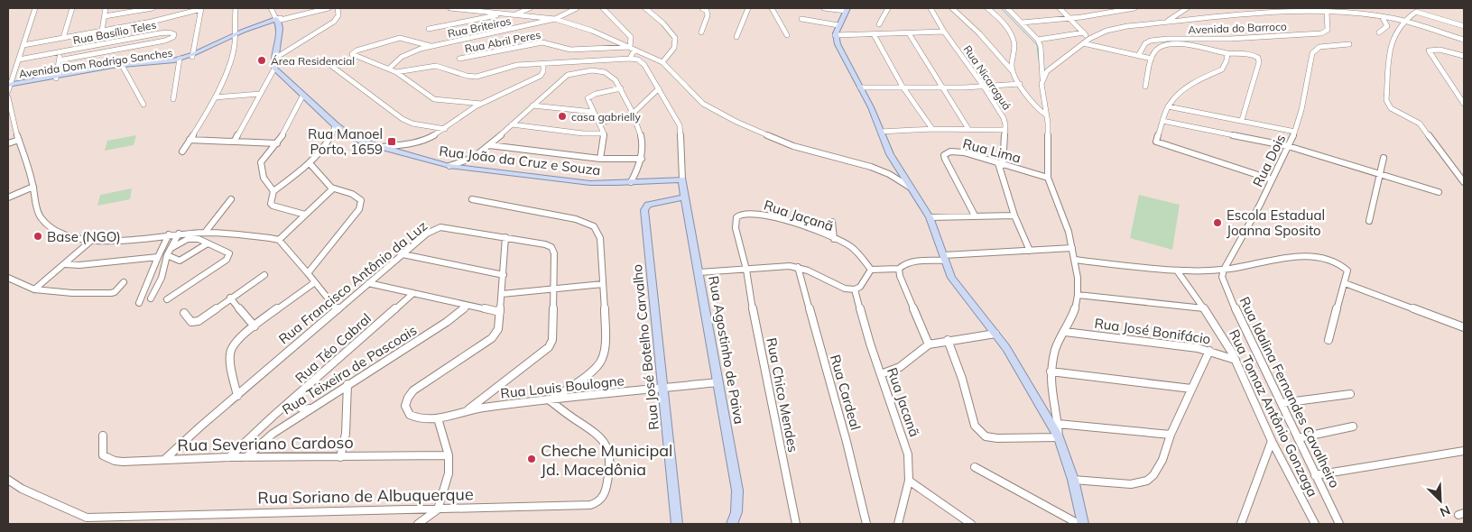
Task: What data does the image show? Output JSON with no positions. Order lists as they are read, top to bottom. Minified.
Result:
{"streets":{"main road":["Avenida Dom Rodrigo Sanches","Rua João da Cruz e Souza","Rua José Botelho Carvalho","Rua Agostinho de Paiva"],"street":["Rua Briteiros","Avenida do Barroco","Rua Basílio Teles","Rua Abril Peres","Rua Nicaraguá","Rua Lima","Rua Dois","Rua Jaçanã","Rua Francisco Antônio da Luz","Rua José Bonifácio","Rua Téo Cabral","Rua Teixeira de Pascoais","Rua Louis Boulogne","Rua Cardeal","Rua Idalina Fernandes Cavalheiro","Rua Chico Mendes","Rua Jacanã","Rua Tomaz Antônio Gonzaga","Rua Severiano Cardoso","Rua Soriano de Albuquerque"]},"crossings":[["Rua Nicaraguá","Rua Lima"],["Rua João da Cruz e Souza","Rua Agostinho de Paiva"],["Rua Dois","Rua Idalina Fernandes Cavalheiro"],["Rua Jaçanã","Rua Chico Mendes"],["Rua Francisco Antônio da Luz","Rua Louis Boulogne"],["Rua Francisco Antônio da Luz","Rua Severiano Cardoso"],["Rua José Bonifácio","Rua Tomaz Antônio Gonzaga"],["Rua José Botelho Carvalho","Rua Agostinho de Paiva"],["Rua José Botelho Carvalho","Rua Louis Boulogne"],["Rua Téo Cabral","Rua Severiano Cardoso"],["Rua Agostinho de Paiva","Rua Louis Boulogne"],["Rua Teixeira de Pascoais","Rua Severiano Cardoso"],["Rua Louis Boulogne","Rua Soriano de Albuquerque"]],"places":{"other":["Área Residencial","casa gabrielly","Escola Estadual Joanna Sposito","Base (NGO)","Cheche Municipal Jd. Macedônia"],"transit":["Rua Manoel Porto, 1659"]},"north":"bottom right"}
